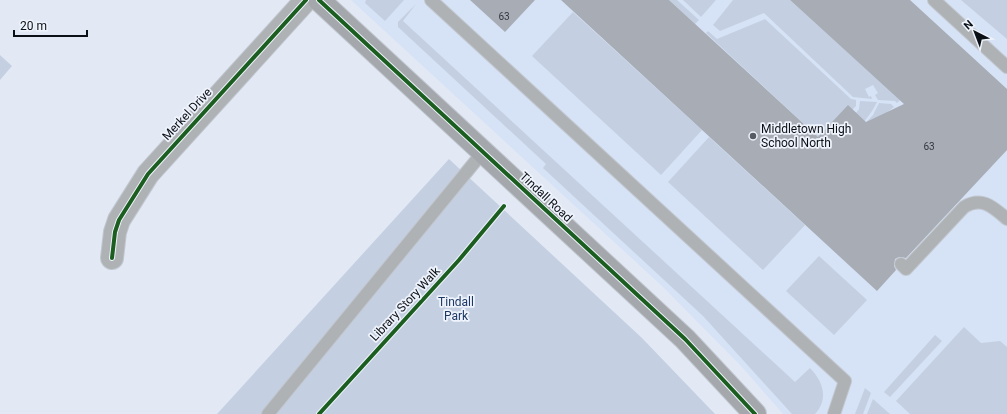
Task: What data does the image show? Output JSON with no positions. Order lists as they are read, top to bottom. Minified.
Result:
{"streets":{"street":["Merkel Drive","Tindall Road"],"cycle path":["Library Story Walk"]},"parks":["Tindall Park"],"places":["Middletown High School North"],"house_numbers":["63","63"],"scale_bar":"20 m","north":"top left"}
